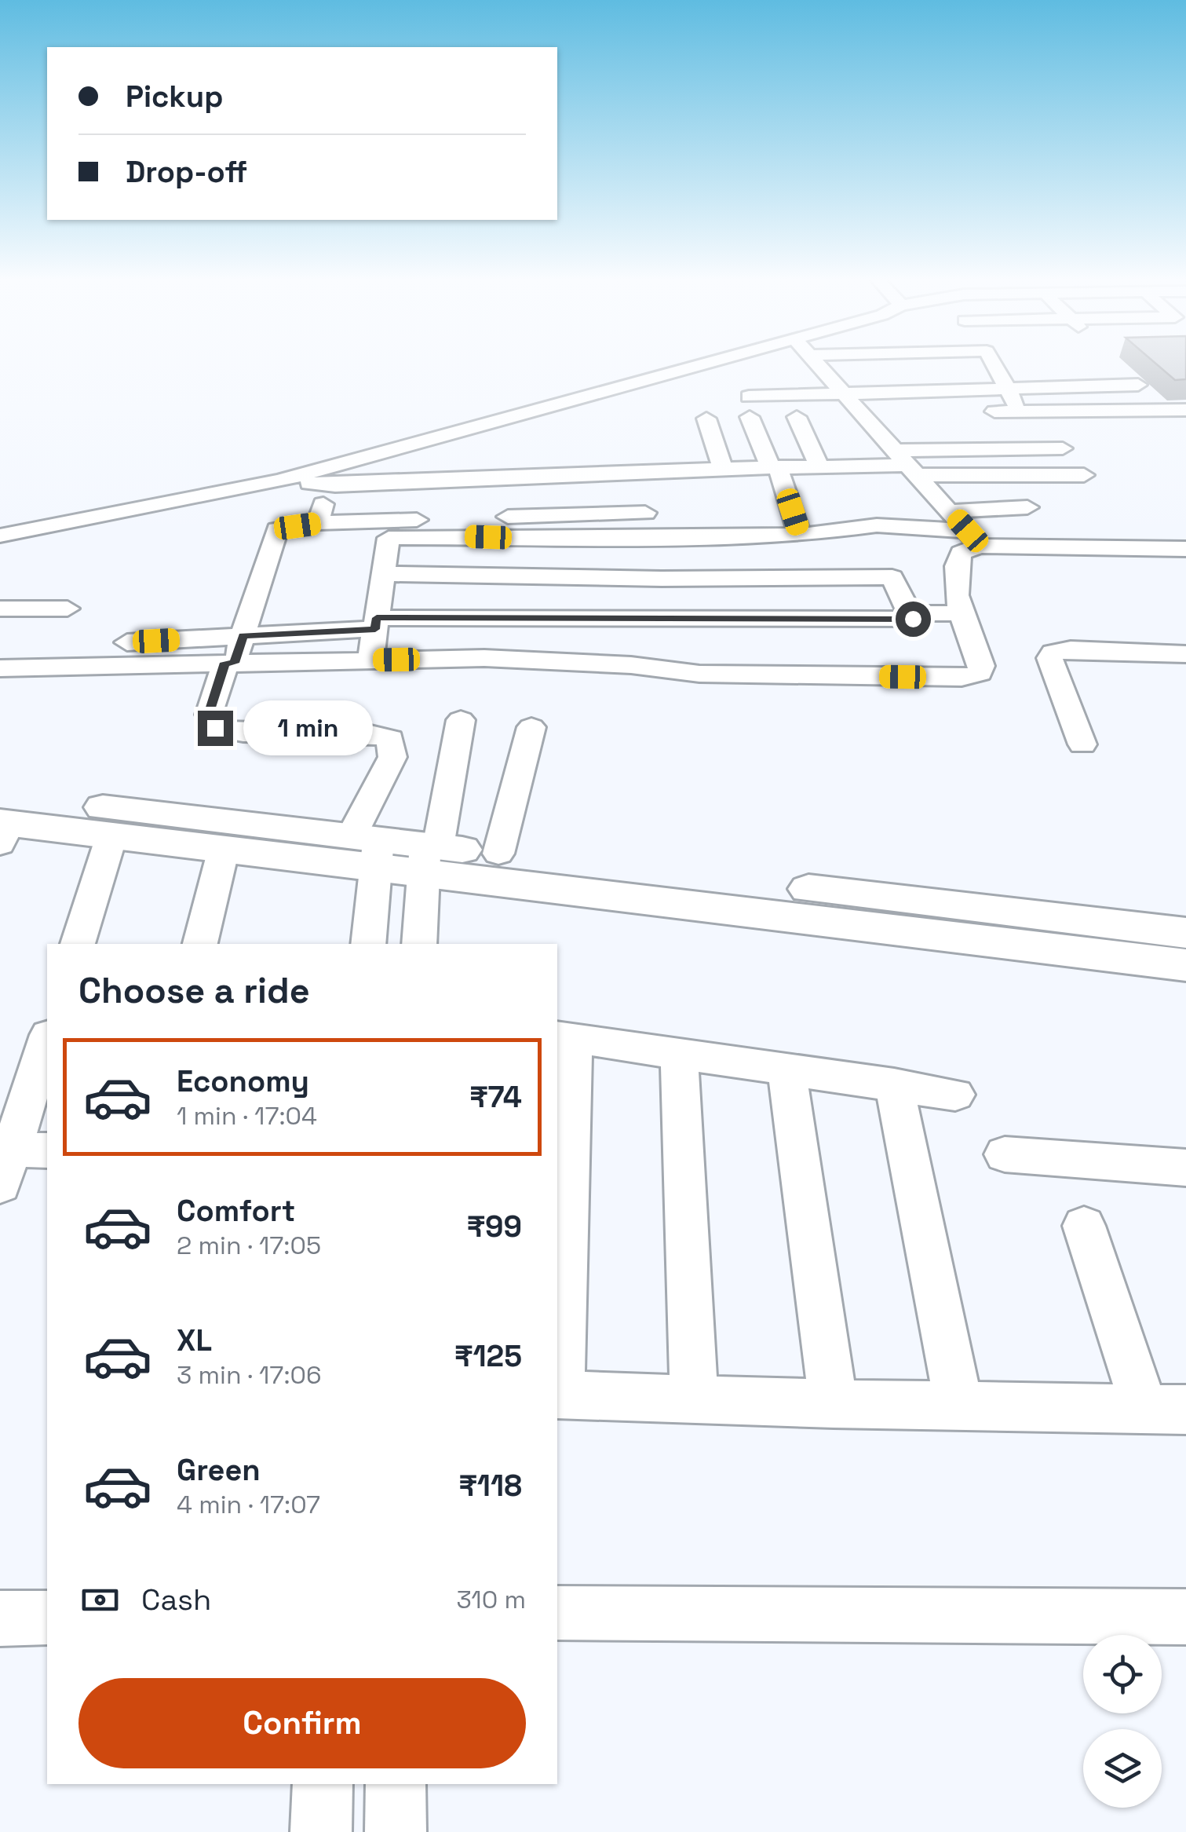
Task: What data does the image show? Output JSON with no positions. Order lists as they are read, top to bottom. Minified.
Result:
{"page":{"banner":["Pickup","Drop-off"],"bubble":"1 min","heading":"Choose a ride","list":[{"name":"Economy","note":"1 min · 17:04","value":"₹74"},{"name":"Comfort","note":"2 min · 17:05","value":"₹99"},{"name":"XL","note":"3 min · 17:06","value":"₹125"},{"name":"Green","note":"4 min · 17:07","value":"₹118"}],"pay":["Cash","310 m"],"buttons":"Confirm"}}
